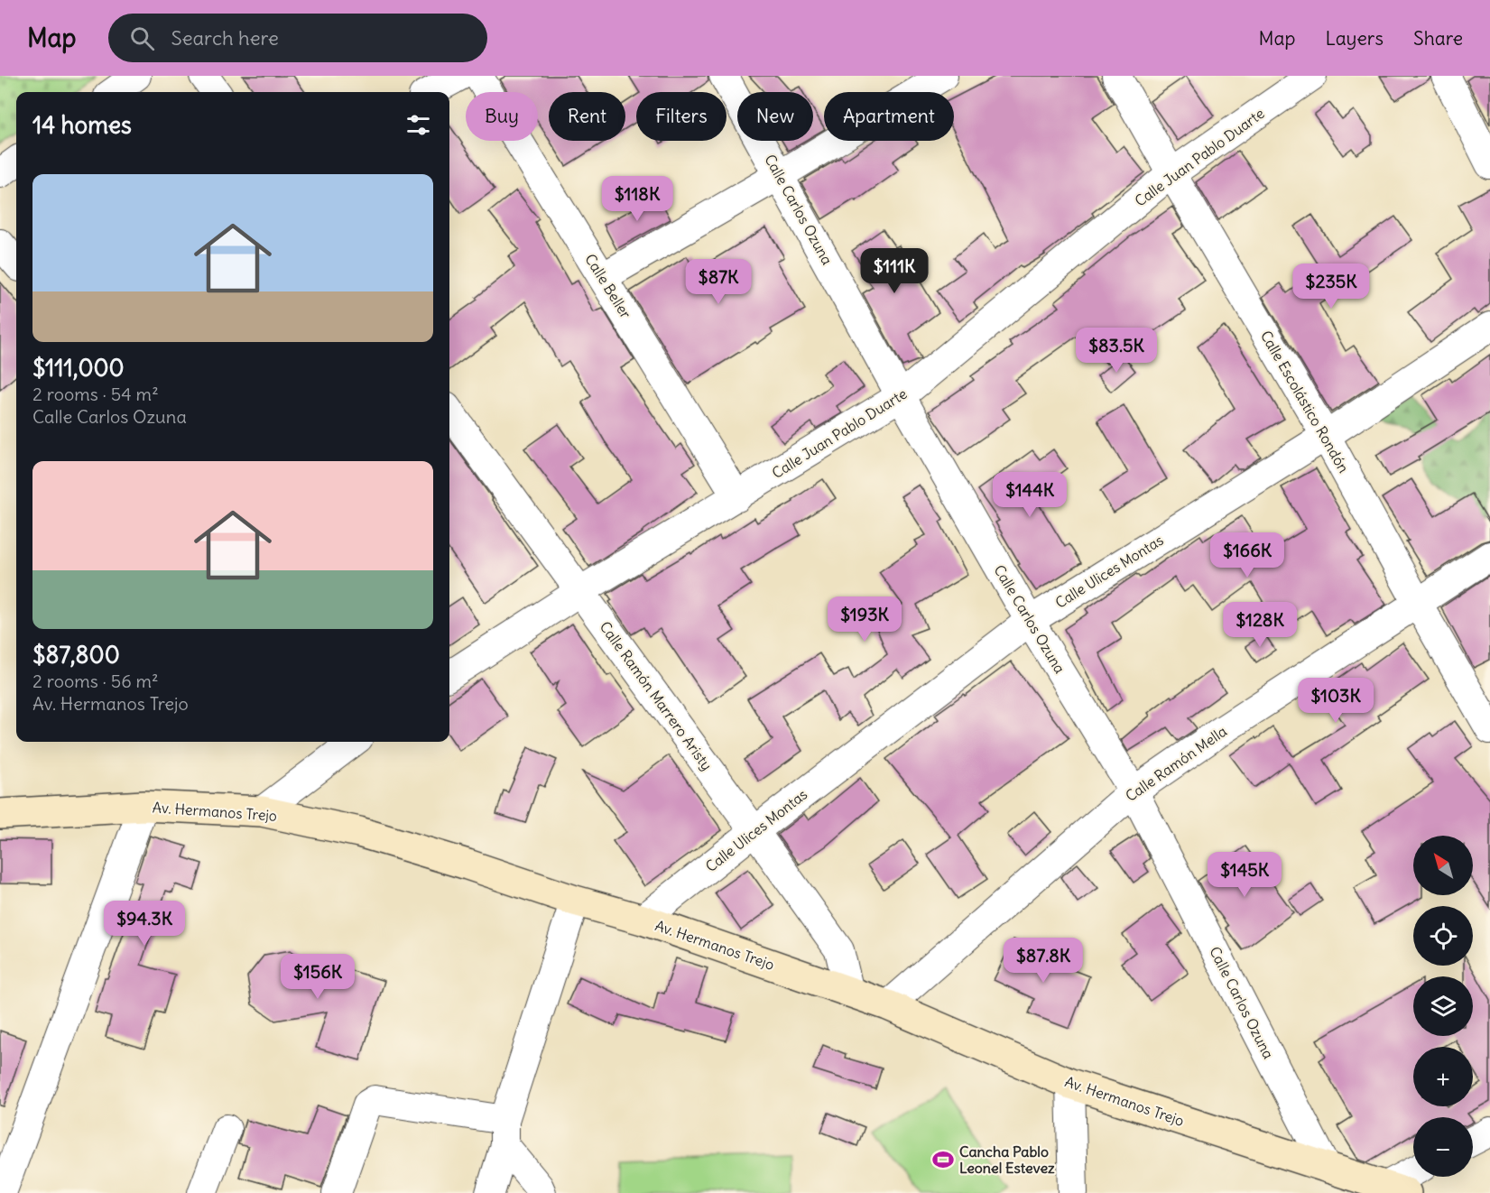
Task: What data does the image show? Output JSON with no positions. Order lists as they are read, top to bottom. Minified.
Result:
{"streets":{"main road":["Av. Hermanos Trejo"],"street":["Calle Juan Pablo Duarte","Calle Carlos Ozuna","Calle Beller","Calle Escolástico Rondón","Calle Ulices Montas","Calle Ramón Marrero Aristy","Calle Ramón Mella"]},"crossings":[["Calle Juan Pablo Duarte","Calle Carlos Ozuna"],["Calle Juan Pablo Duarte","Calle Beller"],["Calle Juan Pablo Duarte","Calle Escolástico Rondón"],["Calle Juan Pablo Duarte","Calle Ramón Marrero Aristy"],["Calle Carlos Ozuna","Calle Ulices Montas"],["Calle Carlos Ozuna","Calle Ramón Mella"],["Calle Carlos Ozuna","Av. Hermanos Trejo"],["Calle Escolástico Rondón","Calle Ulices Montas"],["Calle Escolástico Rondón","Calle Ramón Mella"],["Calle Ulices Montas","Calle Ramón Marrero Aristy"],["Calle Ulices Montas","Av. Hermanos Trejo"],["Calle Ramón Marrero Aristy","Av. Hermanos Trejo"],["Calle Ramón Mella","Av. Hermanos Trejo"]],"places":{"sports":["Cancha Pablo Leonel Estevez"]},"north":"top left","page":{"header":"Map","search":"Search here","nav":["Map","Layers","Share"],"chip":["Buy","Rent","Filters","New","Apartment"],"heading":"14 homes","list":[{"name":"$111,000","note":"2 rooms · 54 m² · Calle Carlos Ozuna"},{"name":"$87,800","note":"2 rooms · 56 m² · Av. Hermanos Trejo"}],"price":["$118K","$111K","$87K","$235K","$83.5K","$144K","$166K","$193K","$128K","$103K","$145K","$94.3K","$87.8K","$156K"],"map_buttons":["+","−"]}}
